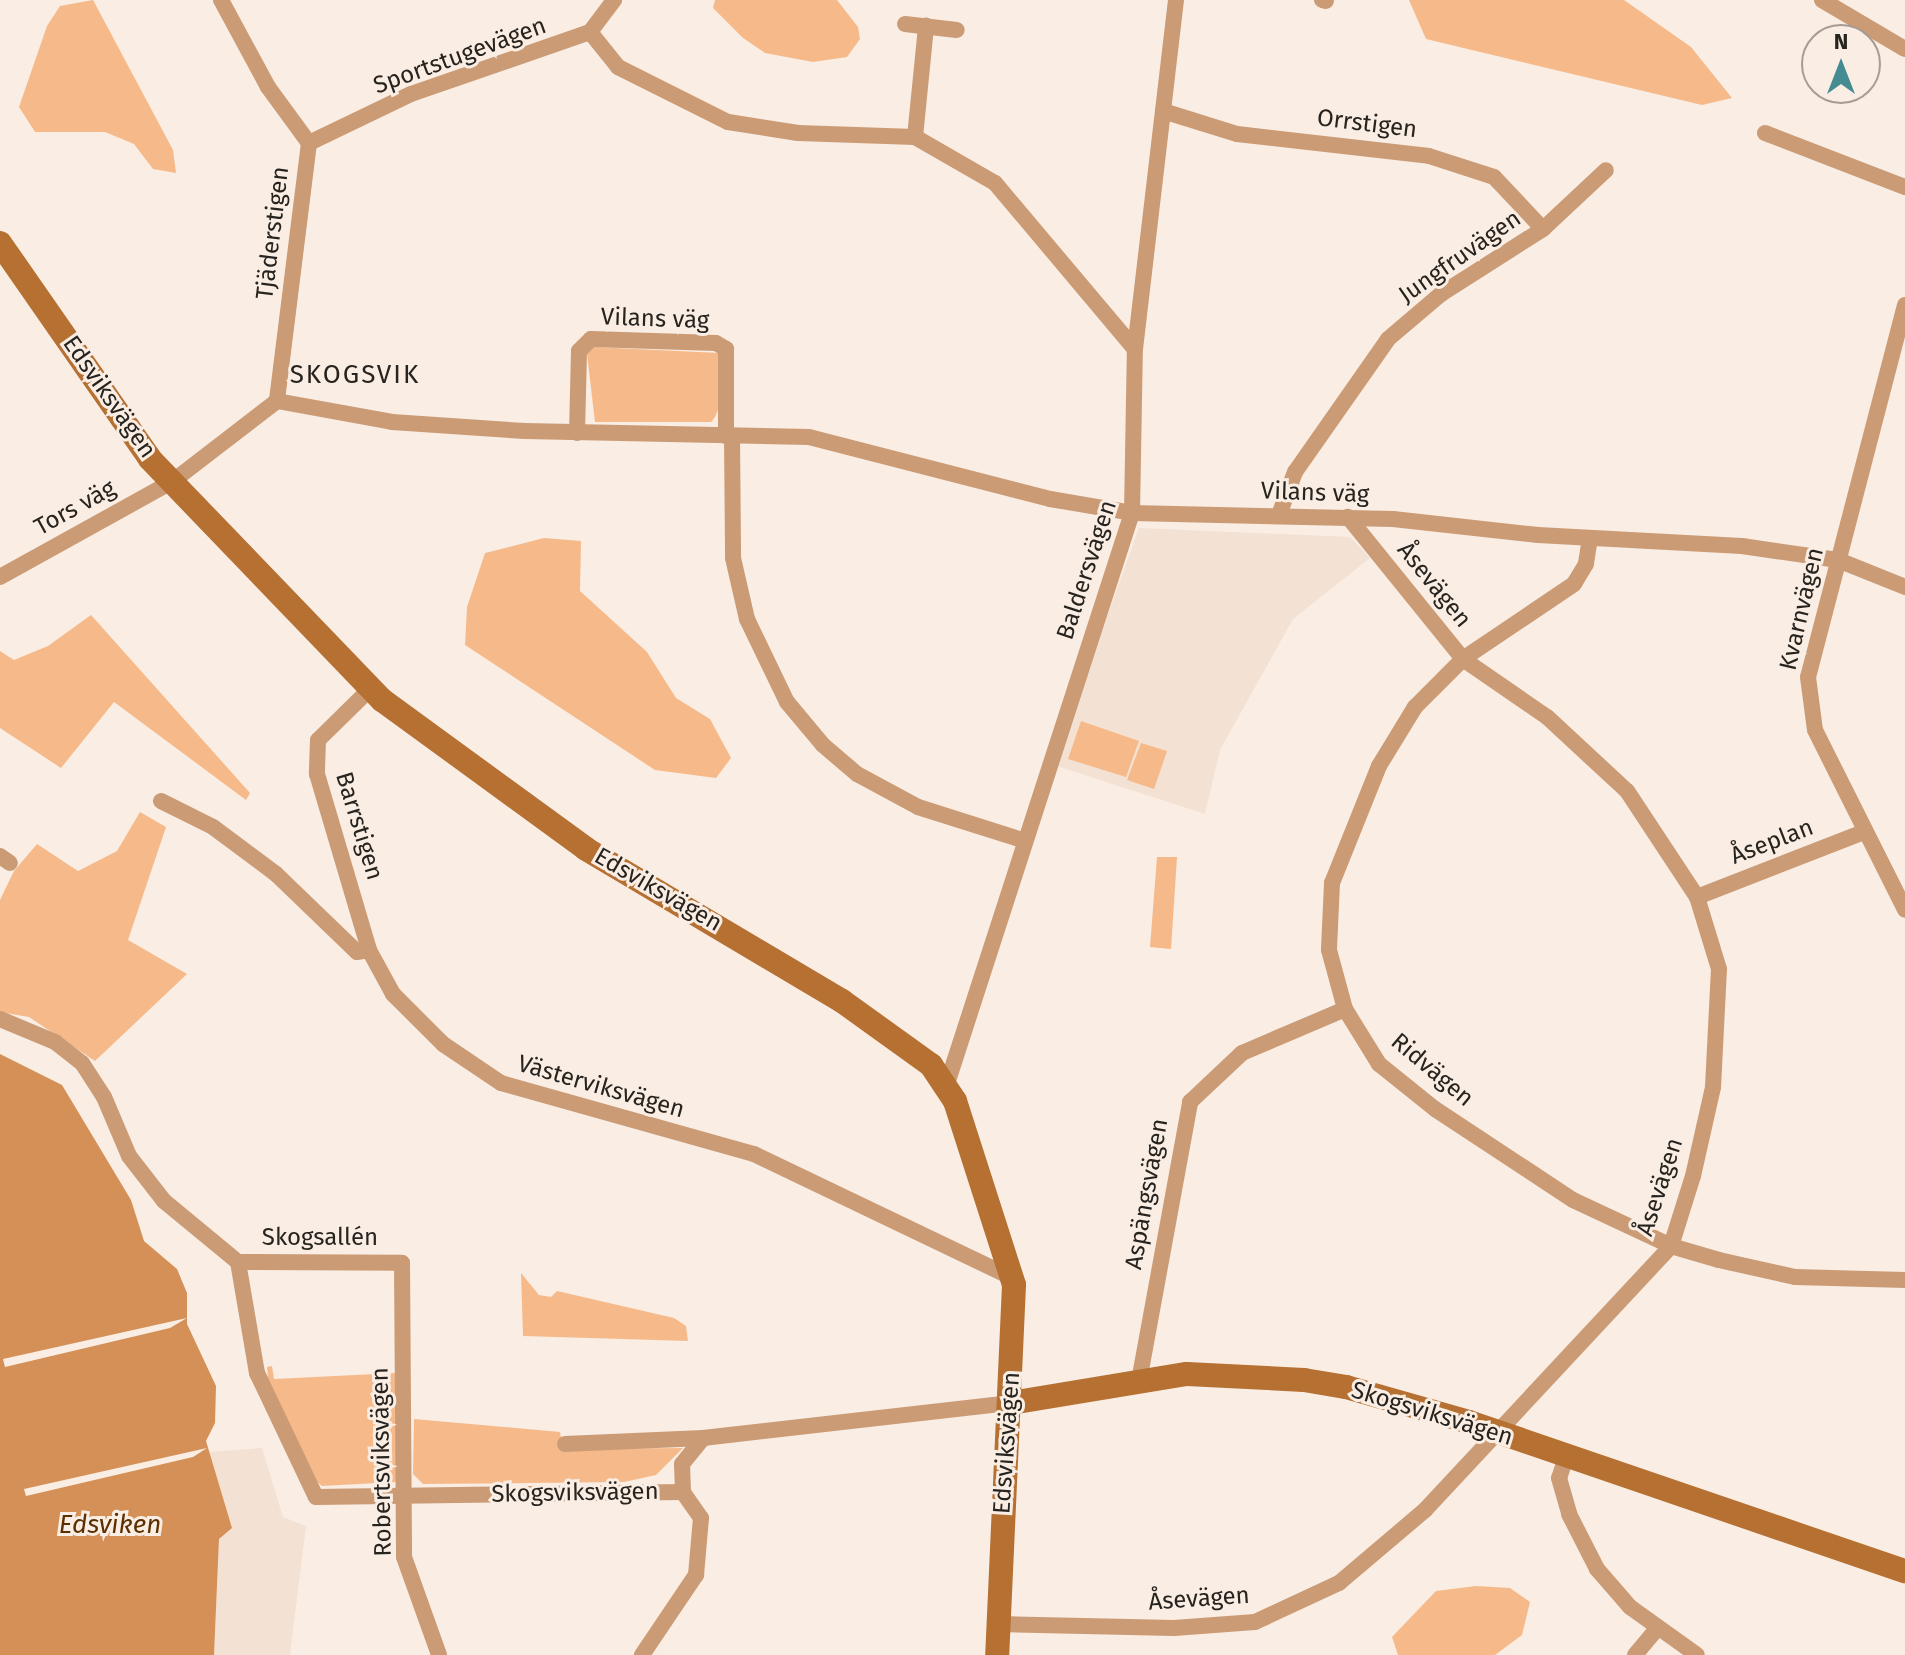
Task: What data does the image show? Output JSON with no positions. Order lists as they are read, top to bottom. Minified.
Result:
{"streets":{"street":["Sportstugevägen","Orrstigen","Tjäderstigen","Jungfruvägen","Vilans väg","Edsviksvägen","Tors väg","Baldersvägen","Åsevägen","Kvarnvägen","Barrstigen","Åseplan","Ridvägen","Västerviksvägen","Aspängsvägen","Skogsallén","Skogsviksvägen","Robertsviksvägen"]},"crossings":[["Sportstugevägen","Tjäderstigen"],["Orrstigen","Jungfruvägen"],["Orrstigen","Baldersvägen"],["Tjäderstigen","Vilans väg"],["Tjäderstigen","Tors väg"],["Jungfruvägen","Vilans väg"],["Vilans väg","Tors väg"],["Vilans väg","Baldersvägen"],["Vilans väg","Åsevägen"],["Vilans väg","Kvarnvägen"],["Vilans väg","Ridvägen"],["Edsviksvägen","Tors väg"],["Edsviksvägen","Baldersvägen"],["Edsviksvägen","Åsevägen"],["Edsviksvägen","Barrstigen"],["Edsviksvägen","Västerviksvägen"],["Edsviksvägen","Skogsviksvägen"],["Åsevägen","Åseplan"],["Åsevägen","Ridvägen"],["Åsevägen","Skogsviksvägen"],["Kvarnvägen","Åseplan"],["Barrstigen","Västerviksvägen"],["Ridvägen","Aspängsvägen"],["Aspängsvägen","Skogsviksvägen"],["Skogsallén","Skogsviksvägen"],["Skogsallén","Robertsviksvägen"],["Skogsviksvägen","Robertsviksvägen"]],"districts":["SKOGSVIK"],"water":["Edsviken"],"north":"top"}
